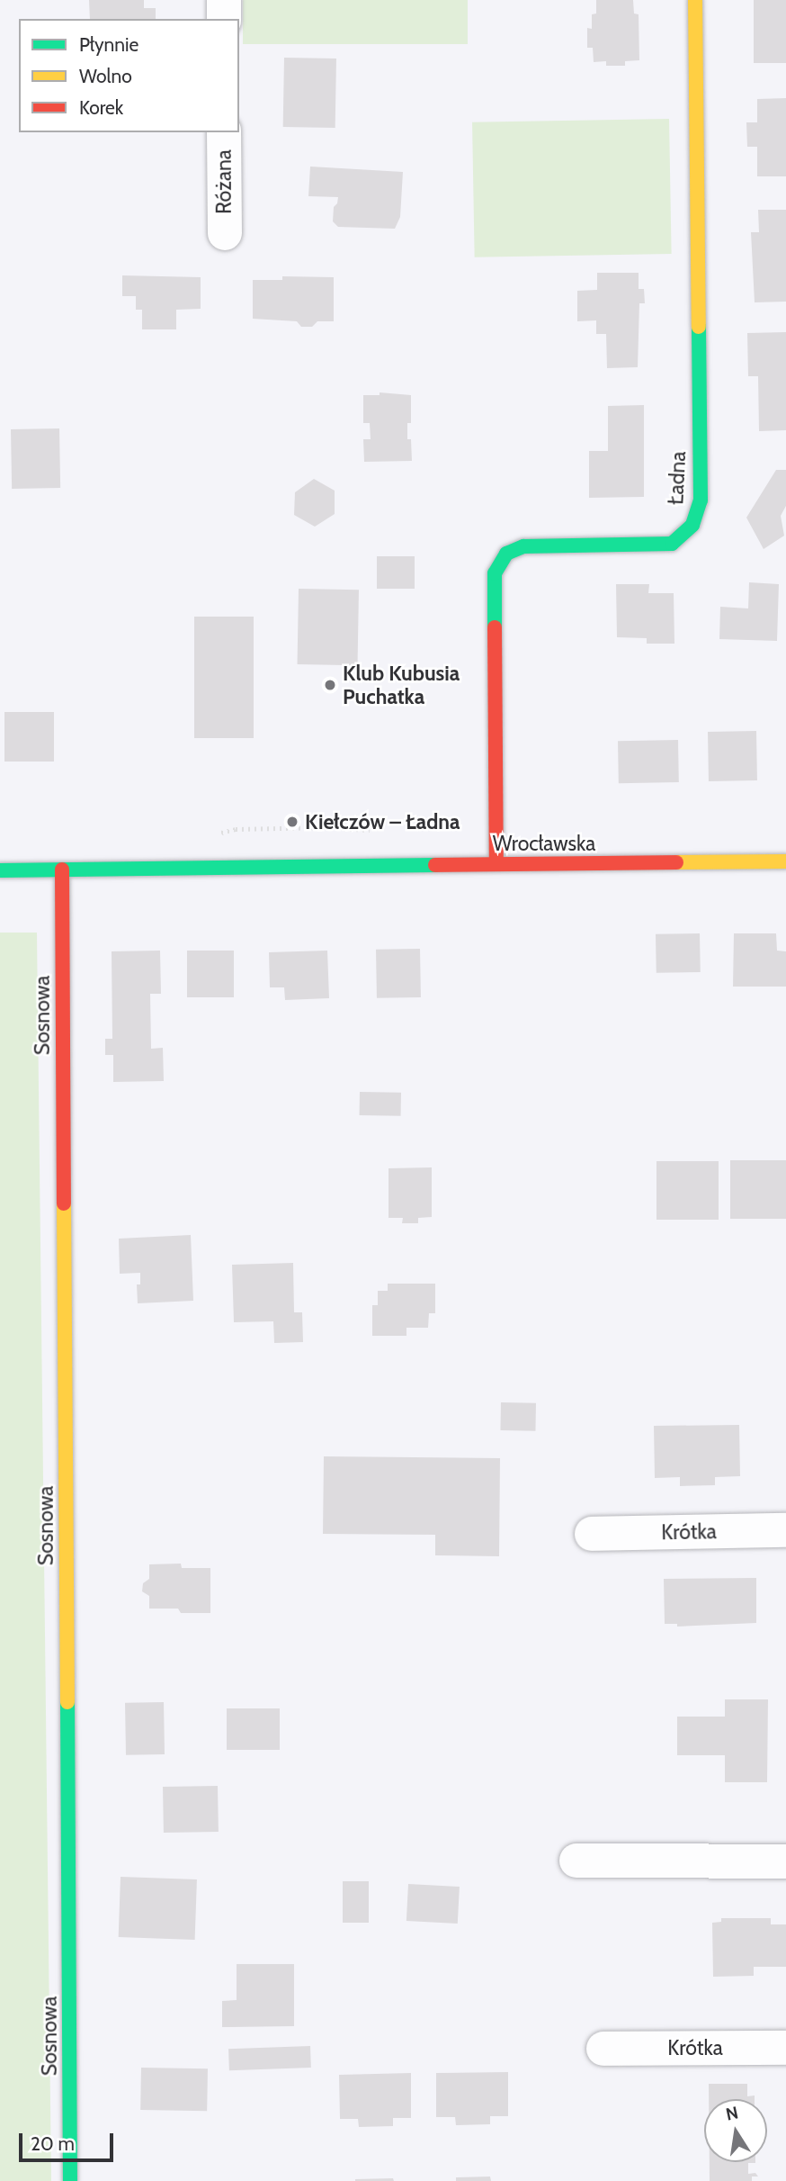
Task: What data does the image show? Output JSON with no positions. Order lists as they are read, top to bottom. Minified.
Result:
{"streets":{"street":["Różana","Ładna","Wrocławska","Sosnowa","Krótka"]},"crossings":[["Ładna","Wrocławska"],["Wrocławska","Sosnowa"]],"places":["Klub Kubusia Puchatka","Kiełczów – Ładna"],"legend":["Płynnie","Wolno","Korek"],"scale_bar":"20 m","north":"top"}
